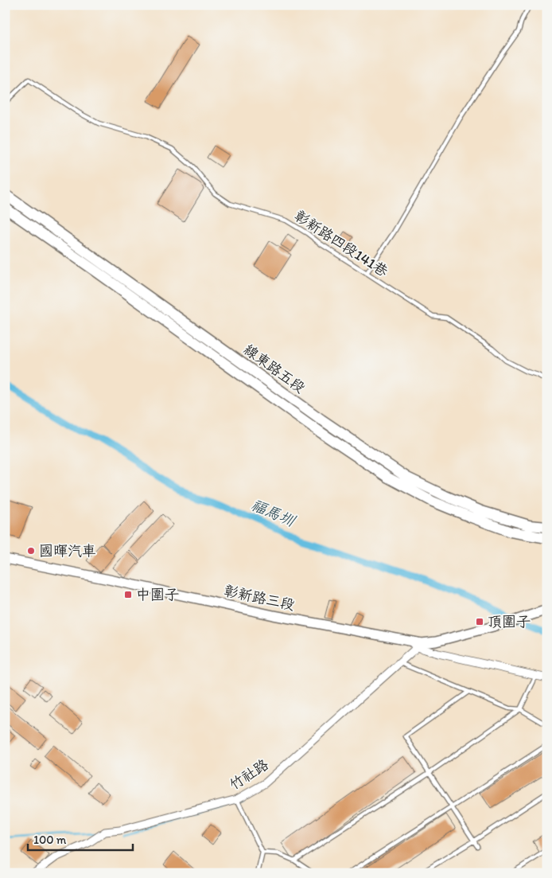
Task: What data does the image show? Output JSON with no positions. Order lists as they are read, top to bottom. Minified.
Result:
{"streets":{"main road":["線東路五段"],"street":["彰新路三段","竹社路"],"lane":["彰新路四段141巷"]},"crossings":[["彰新路三段","竹社路"]],"water":["福馬圳"],"places":{"other":["國暉汽車"],"transit":["中圍子","頂圍子"]},"scale_bar":"100 m"}
